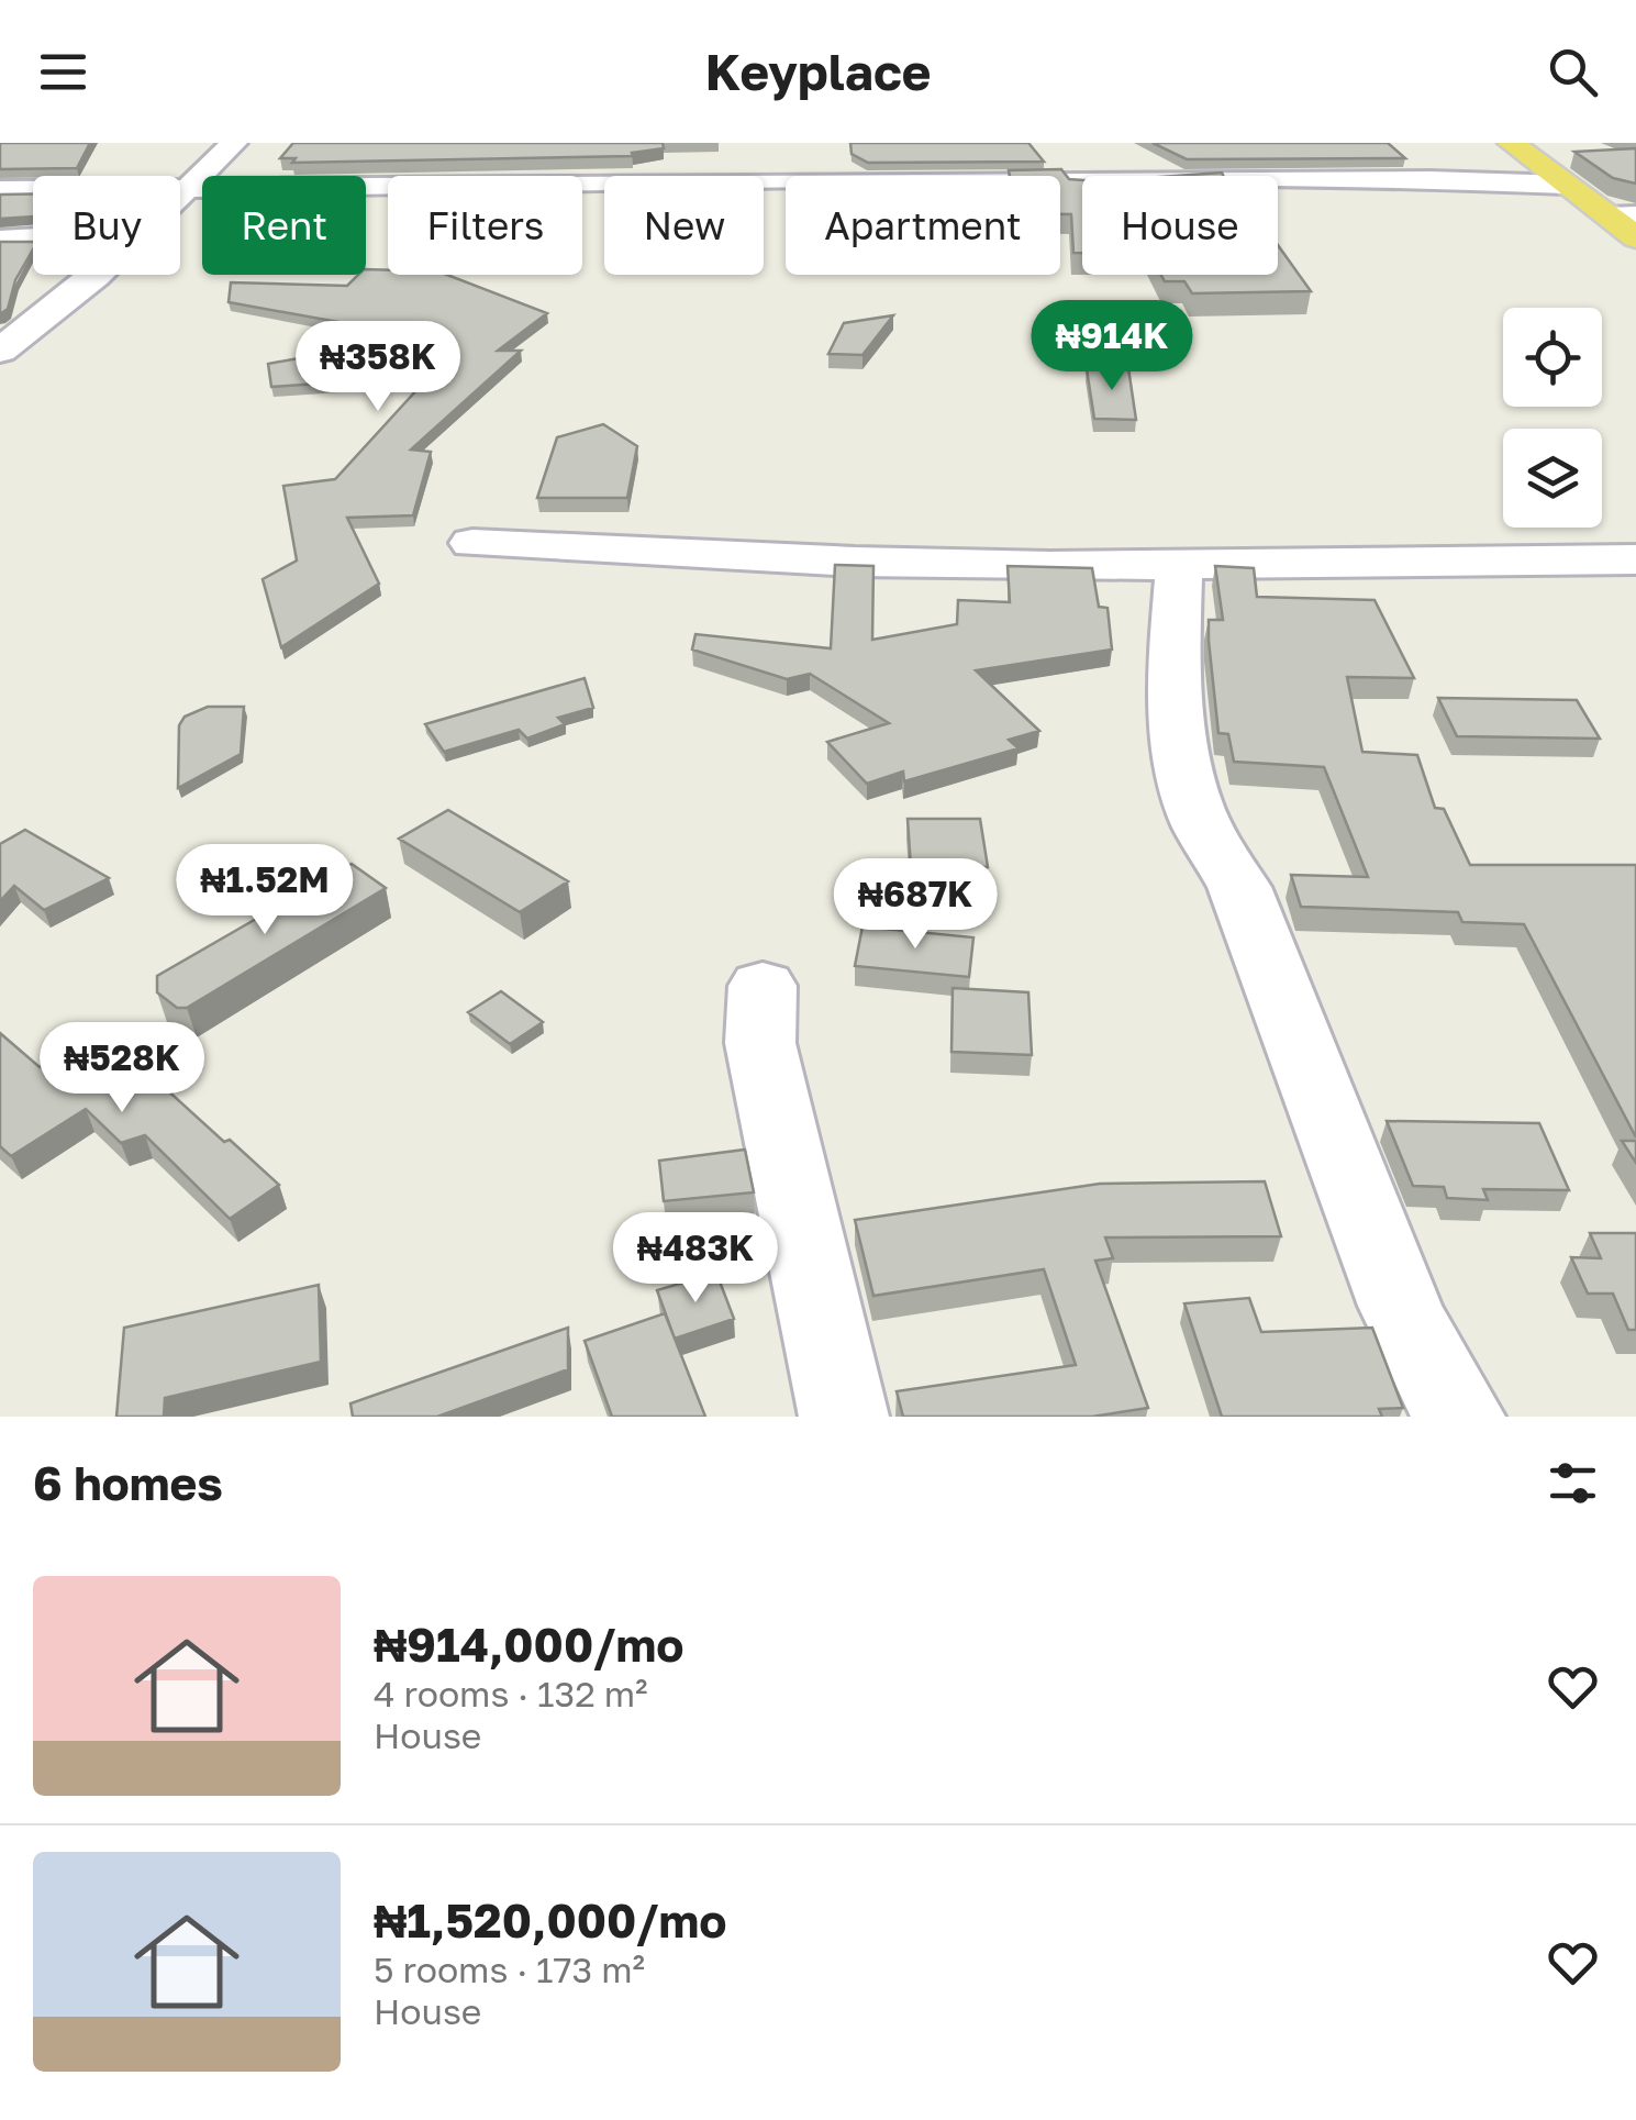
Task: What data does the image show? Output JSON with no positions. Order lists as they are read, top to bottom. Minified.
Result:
{"page":{"header":"Keyplace","chip":["Buy","Rent","Filters","New","Apartment","House"],"price":["₦914K","₦358K","₦1.52M","₦687K","₦528K","₦483K"],"heading":"6 homes","list":[{"name":"₦914,000/mo","note":"4 rooms · 132 m² · House"},{"name":"₦1,520,000/mo","note":"5 rooms · 173 m² · House"}]}}
